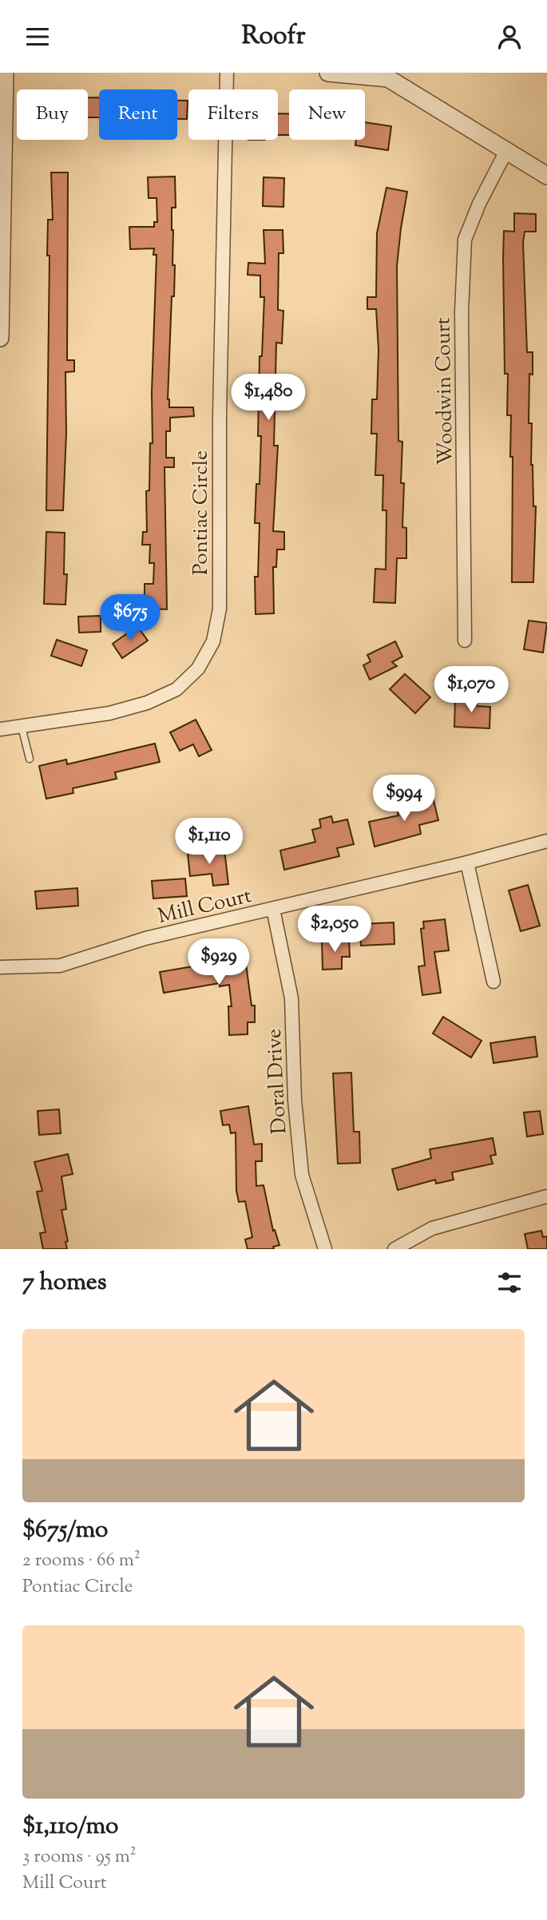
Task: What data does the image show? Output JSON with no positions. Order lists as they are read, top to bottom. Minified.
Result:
{"streets":{"street":["Woodwin Court","Pontiac Circle","Mill Court","Doral Drive"]},"crossings":[["Mill Court","Doral Drive"]],"page":{"header":"Roofr","chip":["Buy","Rent","Filters","New"],"price":["$1,480","$675","$1,070","$994","$1,110","$2,050","$929"],"heading":"7 homes","list":[{"name":"$675/mo","note":"2 rooms · 66 m² · Pontiac Circle"},{"name":"$1,110/mo","note":"3 rooms · 95 m² · Mill Court"}]}}
